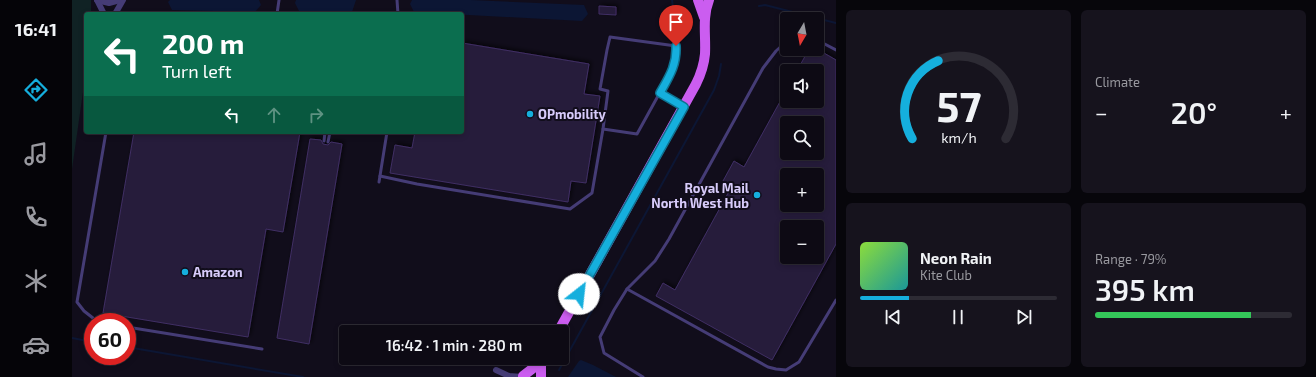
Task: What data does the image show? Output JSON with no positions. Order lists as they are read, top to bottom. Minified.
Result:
{"places":["OPmobility","Royal Mail North West Hub","Amazon"],"north":"bottom","page":{"tabs":"16:41","tile":["Climate",["Range · 79%","395 km"]],"map_buttons":["+","−"],"turn":["200 m","Turn left"],"heat":["−","20°","+"],"song":["Neon Rain","Kite Club"],"limit":"60","trip":"16:42 · 1 min · 280 m","gauge":["57","km/h"]}}
